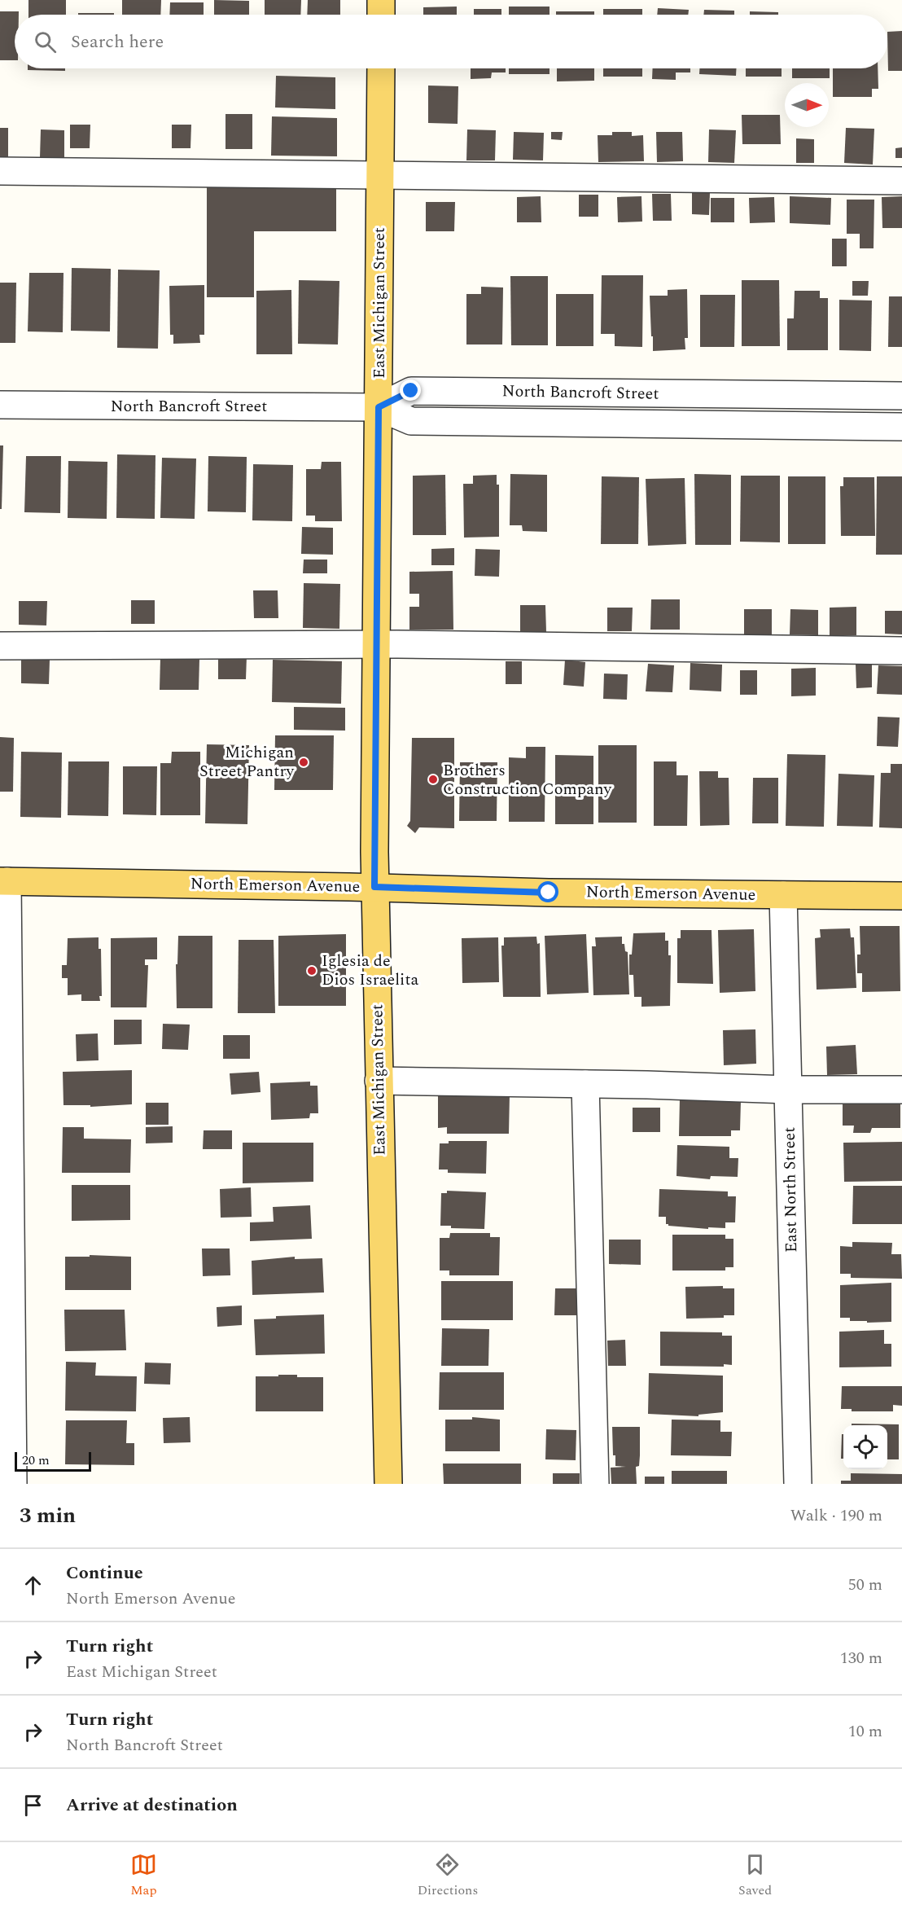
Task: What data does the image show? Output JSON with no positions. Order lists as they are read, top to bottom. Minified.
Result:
{"streets":{"main road":["East Michigan Street","North Emerson Avenue"],"street":["North Bancroft Street","East North Street"]},"crossings":[["East Michigan Street","North Bancroft Street"],["East Michigan Street","North Emerson Avenue"],["North Emerson Avenue","East North Street"]],"places":["Michigan Street Pantry","Brothers Construction Company","Iglesia de Dios Israelita"],"scale_bar":"20 m","north":"right","page":{"search":"Search here","scale":"20 m","heading":["3 min","Walk · 190 m"],"list":[["Continue","North Emerson Avenue","50 m"],["Turn right","East Michigan Street","130 m"],["Turn right","North Bancroft Street","10 m"],"Arrive at destination"],"nav":["Map","Directions","Saved"]}}
